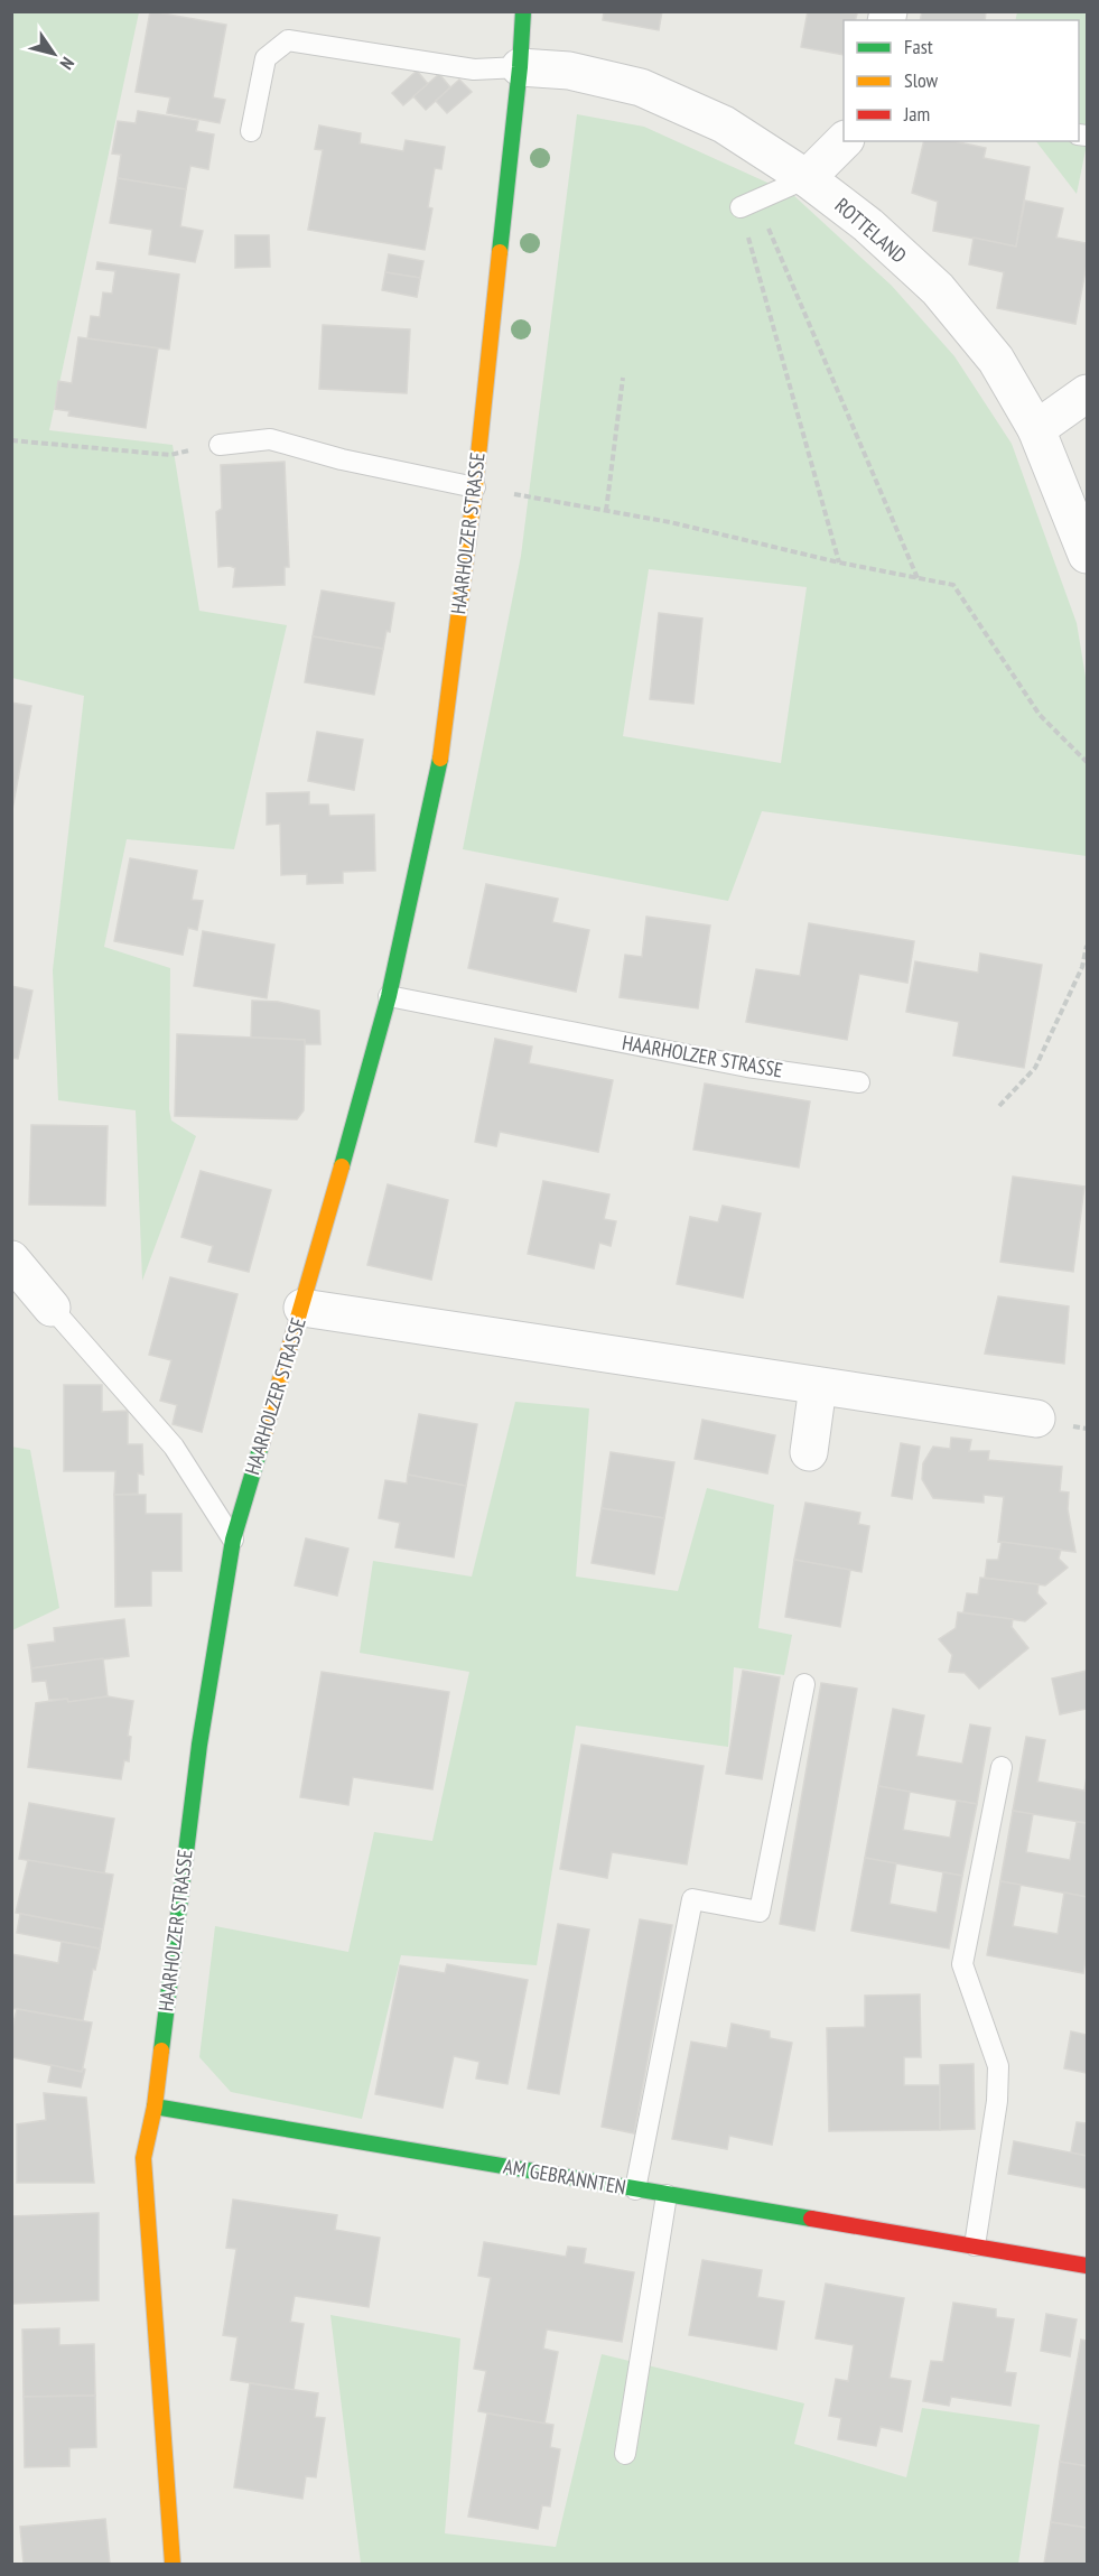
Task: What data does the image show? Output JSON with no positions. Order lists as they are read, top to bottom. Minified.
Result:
{"streets":{"street":["ROTTELAND","HAARHOLZER STRASSE","AM GEBRANNTEN"]},"crossings":[["ROTTELAND","HAARHOLZER STRASSE"],["HAARHOLZER STRASSE","AM GEBRANNTEN"]],"legend":["Fast","Slow","Jam"],"north":"bottom right"}
